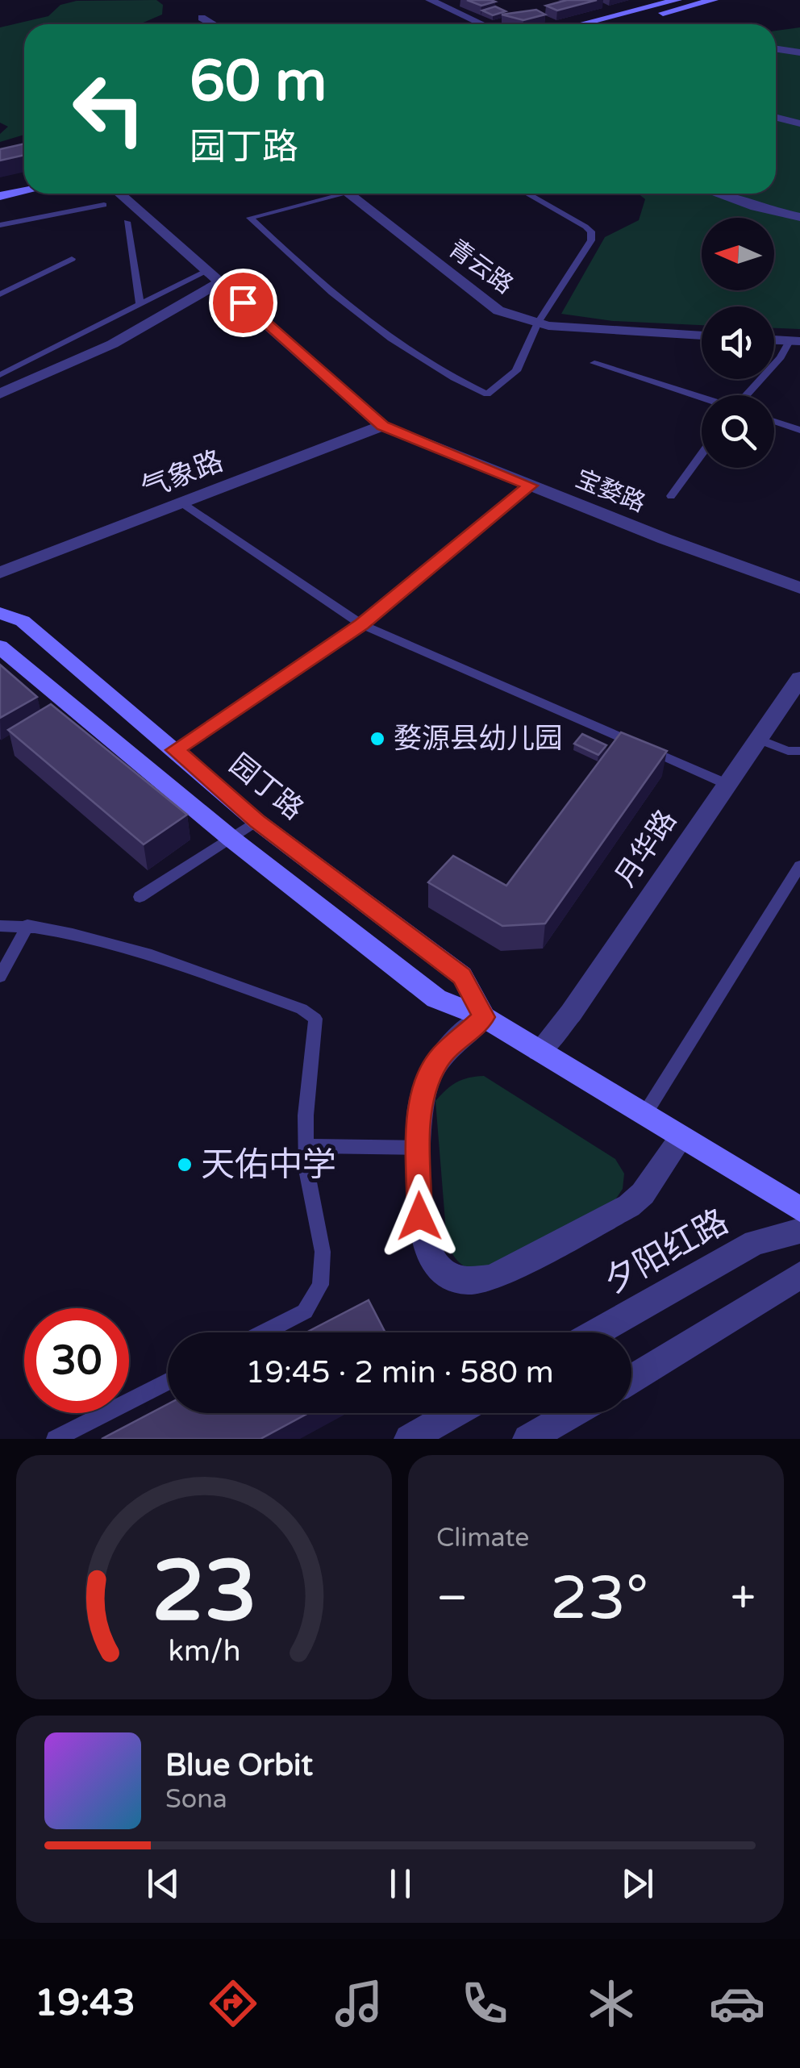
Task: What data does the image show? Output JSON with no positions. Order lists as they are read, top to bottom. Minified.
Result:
{"streets":{"main road":["园丁路"],"street":["青云路","气象路","宝婺路","月华路","夕阳红路"]},"crossings":[["气象路","宝婺路"]],"places":["婺源县幼儿园","天佑中学"],"north":"left","page":{"turn":["60 m","园丁路"],"limit":"30","trip":"19:45 · 2 min · 580 m","tile":"Climate","heat":["−","23°","+"],"song":["Blue Orbit","Sona"],"tabs":"19:43","gauge":["23","km/h"]}}
